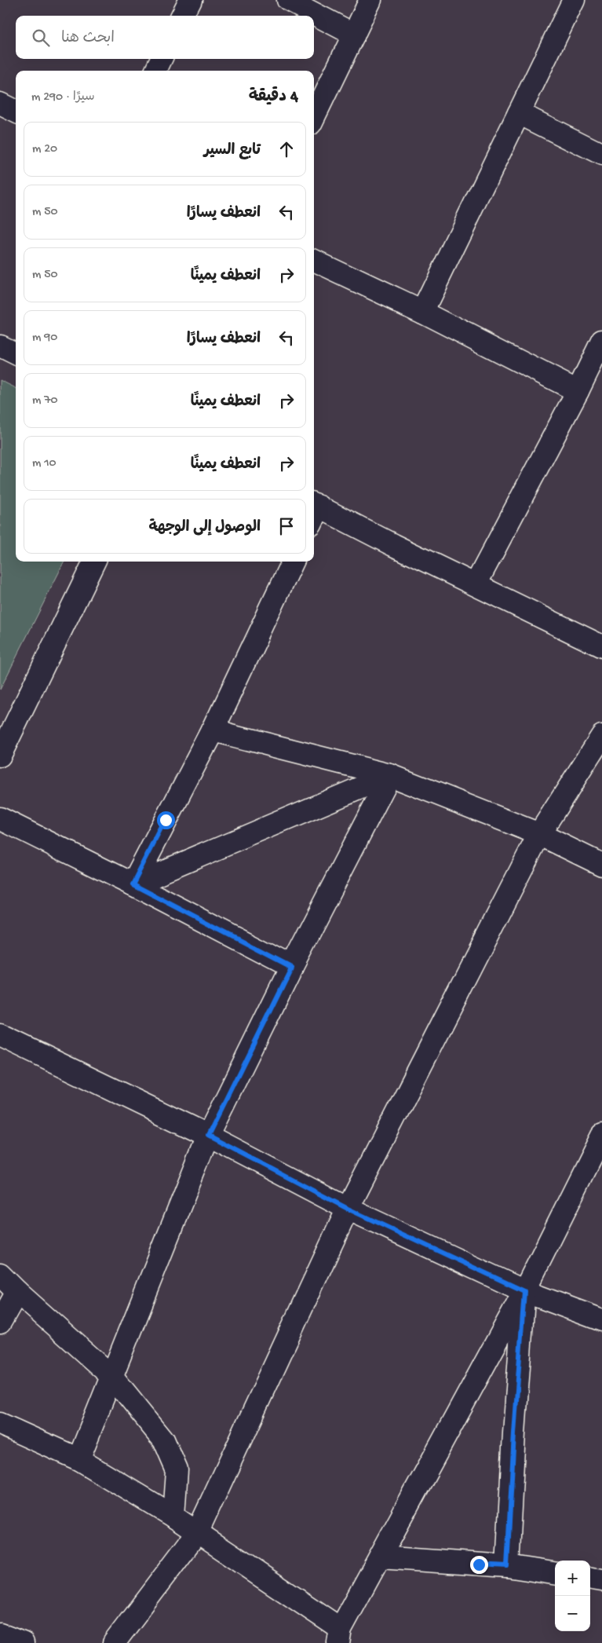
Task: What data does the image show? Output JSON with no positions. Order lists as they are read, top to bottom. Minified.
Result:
{"page":{"search":"ابحث هنا","heading":["4 دقيقة","سيرًا · 290 m"],"list":[["تابع السير","20 m"],["انعطف يسارًا","50 m"],["انعطف يمينًا","50 m"],["انعطف يسارًا","90 m"],["انعطف يمينًا","70 m"],["انعطف يمينًا","10 m"],"الوصول إلى الوجهة"],"map_buttons":["+","−"]}}
